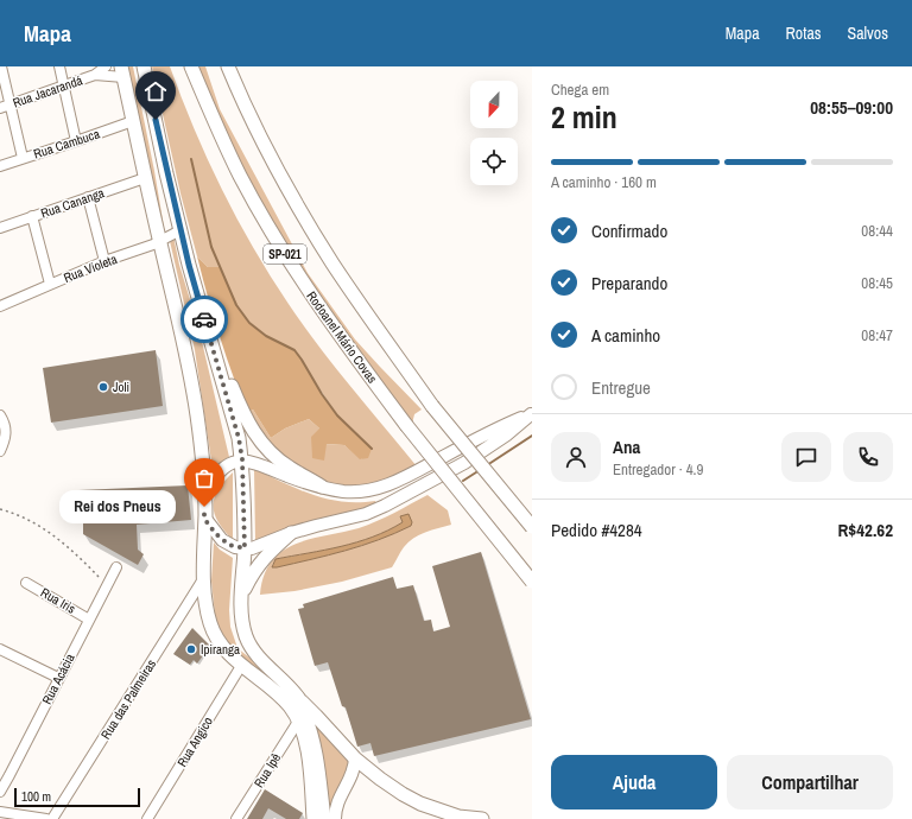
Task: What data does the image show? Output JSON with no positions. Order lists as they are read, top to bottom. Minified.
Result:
{"streets":{"highway":["SP-021","Rodoanel Mário Covas"],"street":["Rua Jacarandá","Rua Cambuca","Rua Cananga","Rua Violeta","Rua Iris","Rua Acácia","Rua das Palmeiras","Rua Angico","Rua Ipê"]},"crossings":[["Rua Iris","Rua Acácia"]],"places":["Joli","Rei dos Pneus","Ipiranga"],"scale_bar":"100 m","north":"bottom","page":{"header":"Mapa","nav":["Mapa","Rotas","Salvos"],"heading":["2 min","Chega em","08:55–09:00"],"panel":["Ana","Entregador · 4.9","Pedido #4284","R$42.62"],"bar":"A caminho · 160 m","list":[["Confirmado","08:44"],["Preparando","08:45"],["A caminho","08:47"],"Entregue"],"bubble":"Rei dos Pneus","buttons":["Ajuda","Compartilhar"],"scale":"100 m"}}
